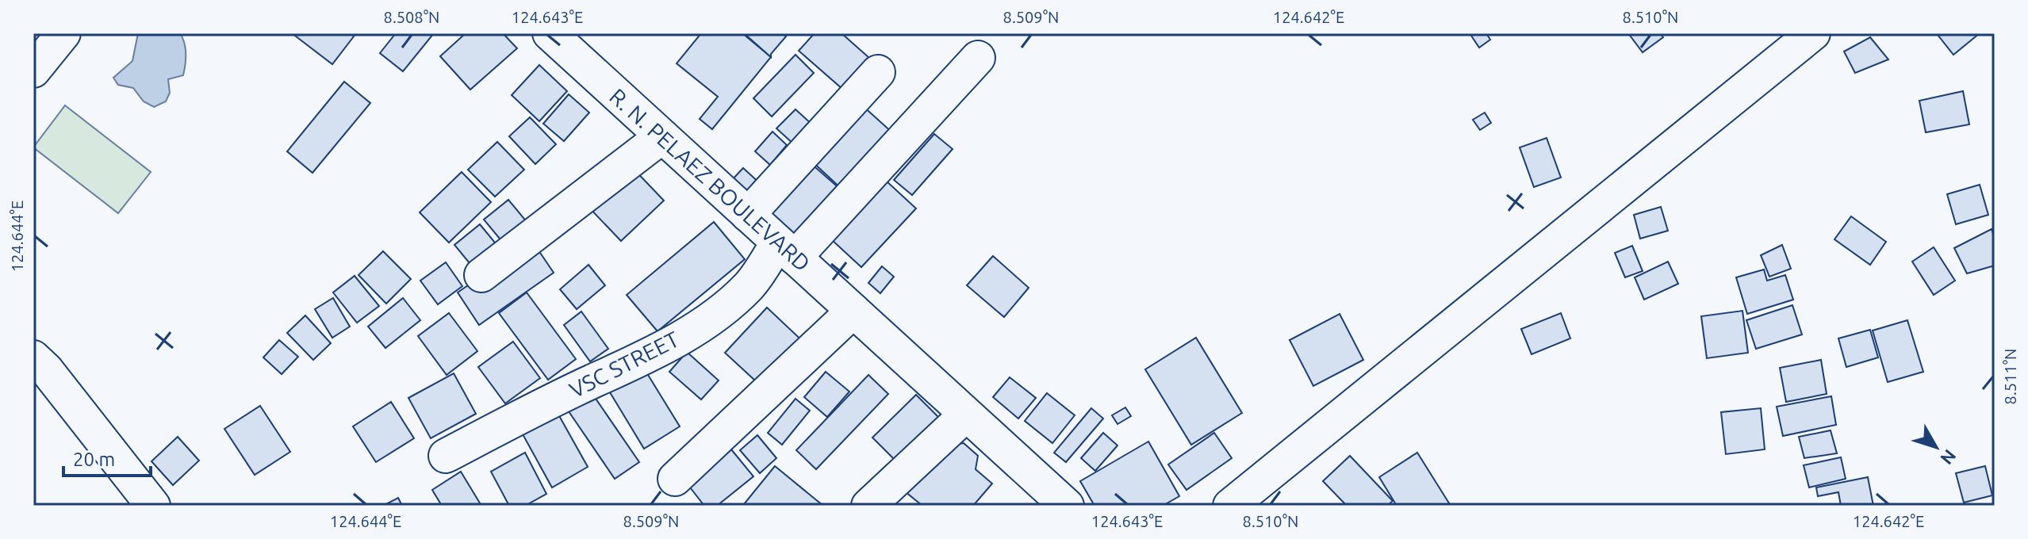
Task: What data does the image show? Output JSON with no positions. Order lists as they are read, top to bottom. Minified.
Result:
{"streets":{"street":["R. N. PELAEZ BOULEVARD","VSC STREET"]},"crossings":[["R. N. PELAEZ BOULEVARD","VSC STREET"]],"scale_bar":"20 m","north":"bottom right","coordinates":["8.508°N","124.643°E","8.509°N","124.642°E","8.510°N","124.644°E","8.511°N"]}
